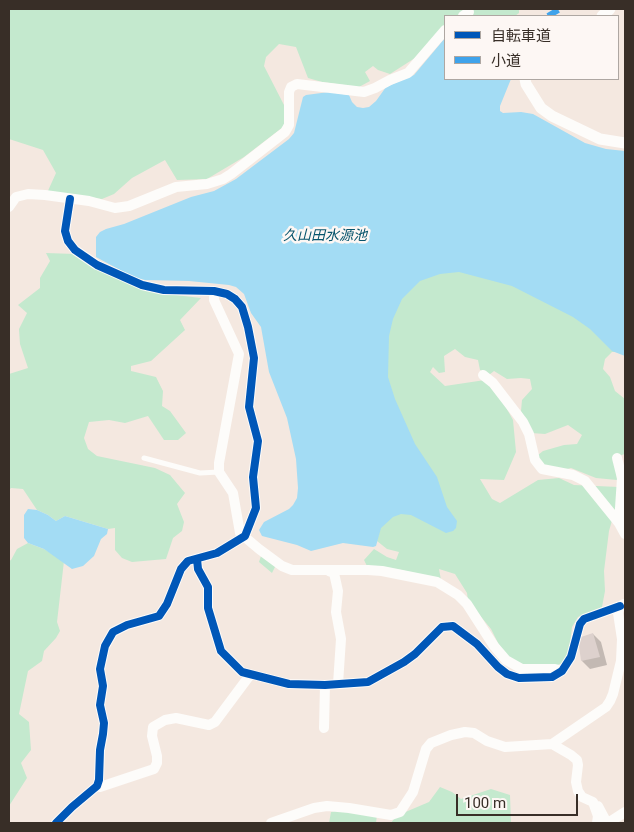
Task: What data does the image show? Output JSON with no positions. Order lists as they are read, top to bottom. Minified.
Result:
{"water":["久山田水源池"],"legend":["自転車道","小道"],"scale_bar":"100 m"}
